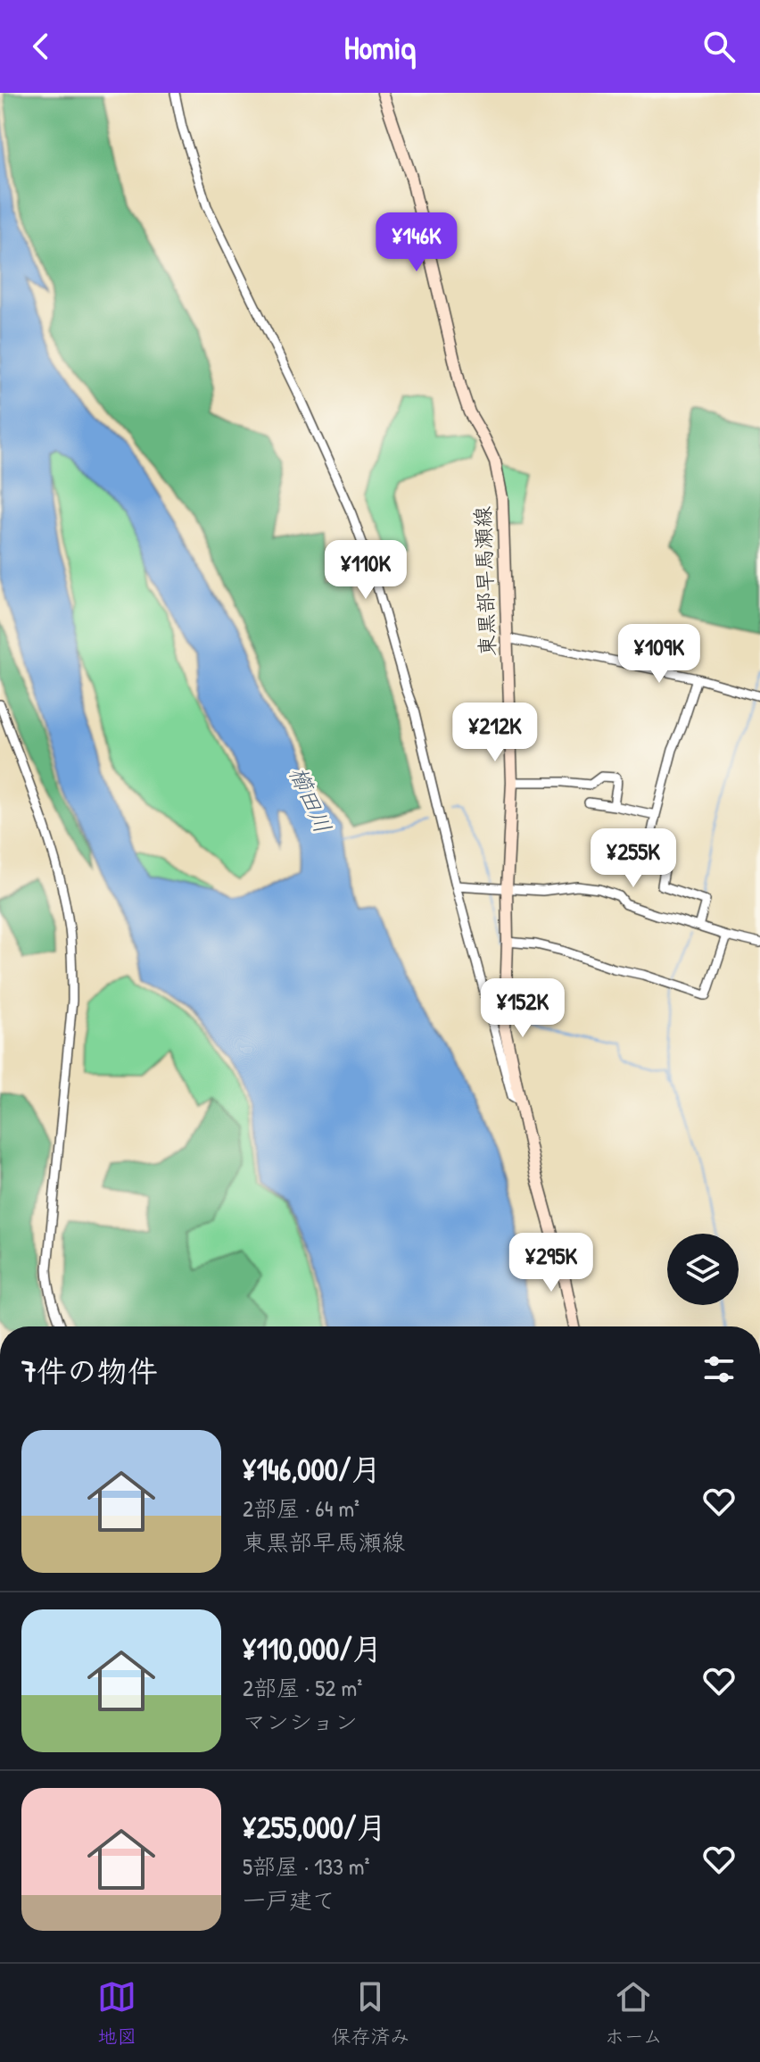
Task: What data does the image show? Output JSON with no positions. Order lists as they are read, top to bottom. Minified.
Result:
{"streets":{"main road":["東黒部早馬瀬線"]},"water":["櫛田川"],"page":{"header":"Homiq","price":["¥146K","¥110K","¥109K","¥212K","¥255K","¥152K","¥295K"],"heading":"7件の物件","list":[{"name":"¥146,000/月","note":"2部屋 · 64 m² · 東黒部早馬瀬線"},{"name":"¥110,000/月","note":"2部屋 · 52 m² · マンション"},{"name":"¥255,000/月","note":"5部屋 · 133 m² · 一戸建て"}],"tabs":["地図","保存済み","ホーム"]}}
